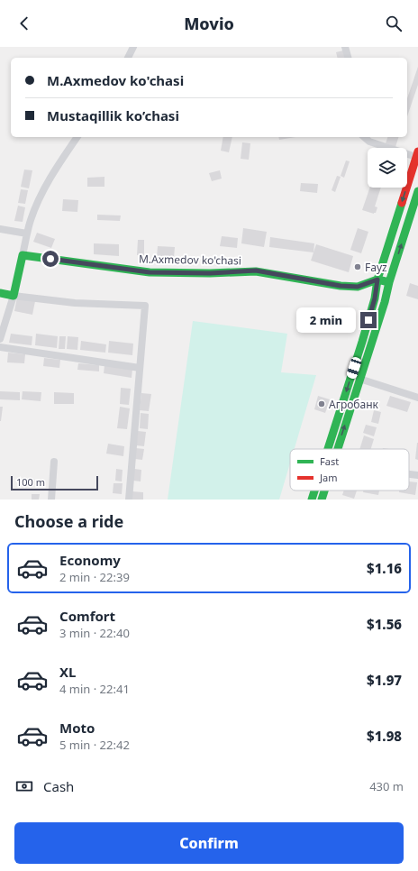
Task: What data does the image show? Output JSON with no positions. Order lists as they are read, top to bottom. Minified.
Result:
{"streets":{"main road":["M.Axmedov ko'chasi"]},"places":["Fayz","Агробанк"],"legend":["Fast","Jam"],"scale_bar":"100 m","page":{"header":"Movio","banner":["M.Axmedov ko'chasi","Mustaqillik ko’chasi"],"bubble":"2 min","scale":"100 m","heading":"Choose a ride","list":[{"name":"Economy","note":"2 min · 22:39","value":"$1.16"},{"name":"Comfort","note":"3 min · 22:40","value":"$1.56"},{"name":"XL","note":"4 min · 22:41","value":"$1.97"},{"name":"Moto","note":"5 min · 22:42","value":"$1.98"}],"pay":["Cash","430 m"],"buttons":"Confirm"}}
